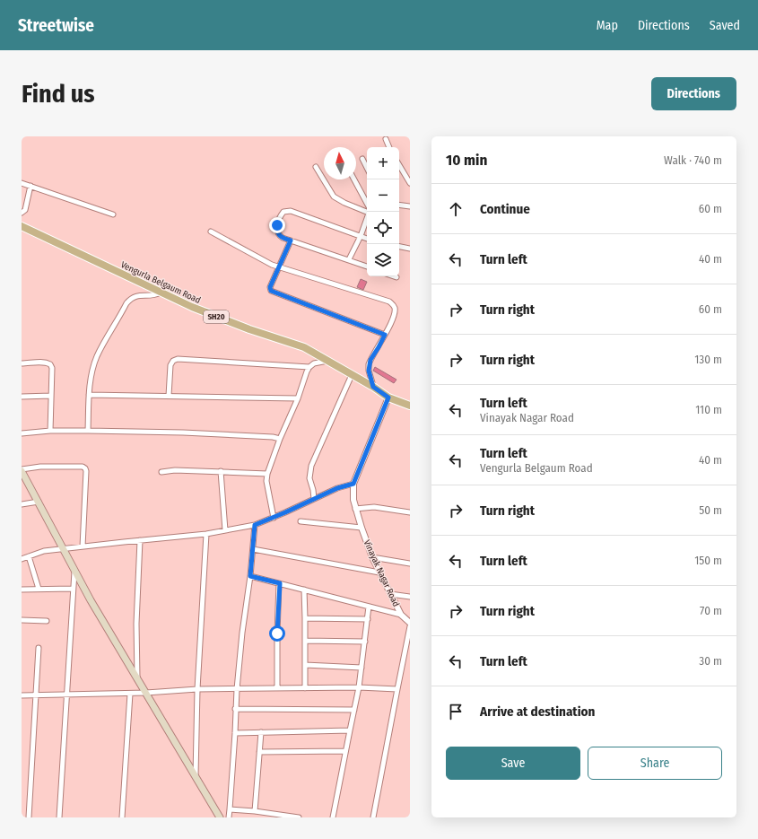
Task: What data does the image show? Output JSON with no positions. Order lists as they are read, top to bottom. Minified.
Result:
{"streets":{"main road":["Vengurla Belgaum Road","SH20"],"street":["Vinayak Nagar Road"]},"crossings":[["Vengurla Belgaum Road","Vinayak Nagar Road"]],"north":"top","page":{"header":"Streetwise","nav":["Map","Directions","Saved"],"buttons":["Directions",["Save","Share"]],"title":"Find us","heading":["10 min","Walk · 740 m"],"map_buttons":["+","−"],"list":[["Continue","60 m"],["Turn left","40 m"],["Turn right","60 m"],["Turn right","130 m"],["Turn left","Vinayak Nagar Road","110 m"],["Turn left","Vengurla Belgaum Road","40 m"],["Turn right","50 m"],["Turn left","150 m"],["Turn right","70 m"],["Turn left","30 m"],"Arrive at destination"]}}
